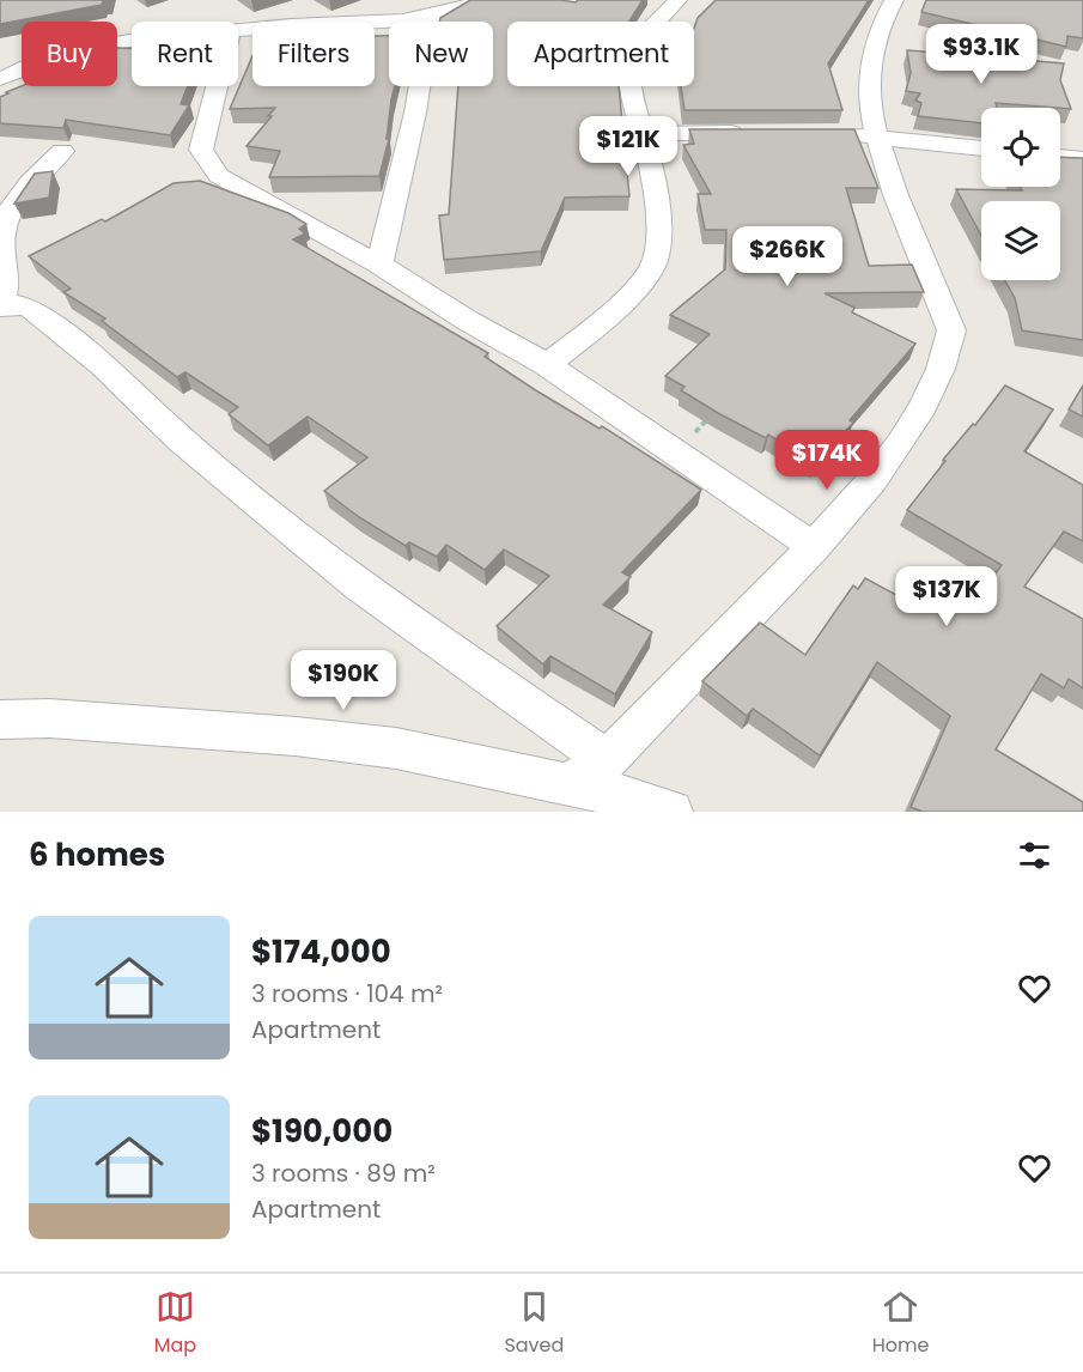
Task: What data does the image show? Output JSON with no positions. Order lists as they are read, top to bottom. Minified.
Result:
{"page":{"chip":["Buy","Rent","Filters","New","Apartment"],"price":["$93.1K","$121K","$266K","$174K","$137K","$190K"],"heading":"6 homes","list":[{"name":"$174,000","note":"3 rooms · 104 m² · Apartment"},{"name":"$190,000","note":"3 rooms · 89 m² · Apartment"}],"tabs":["Map","Saved","Home"]}}
